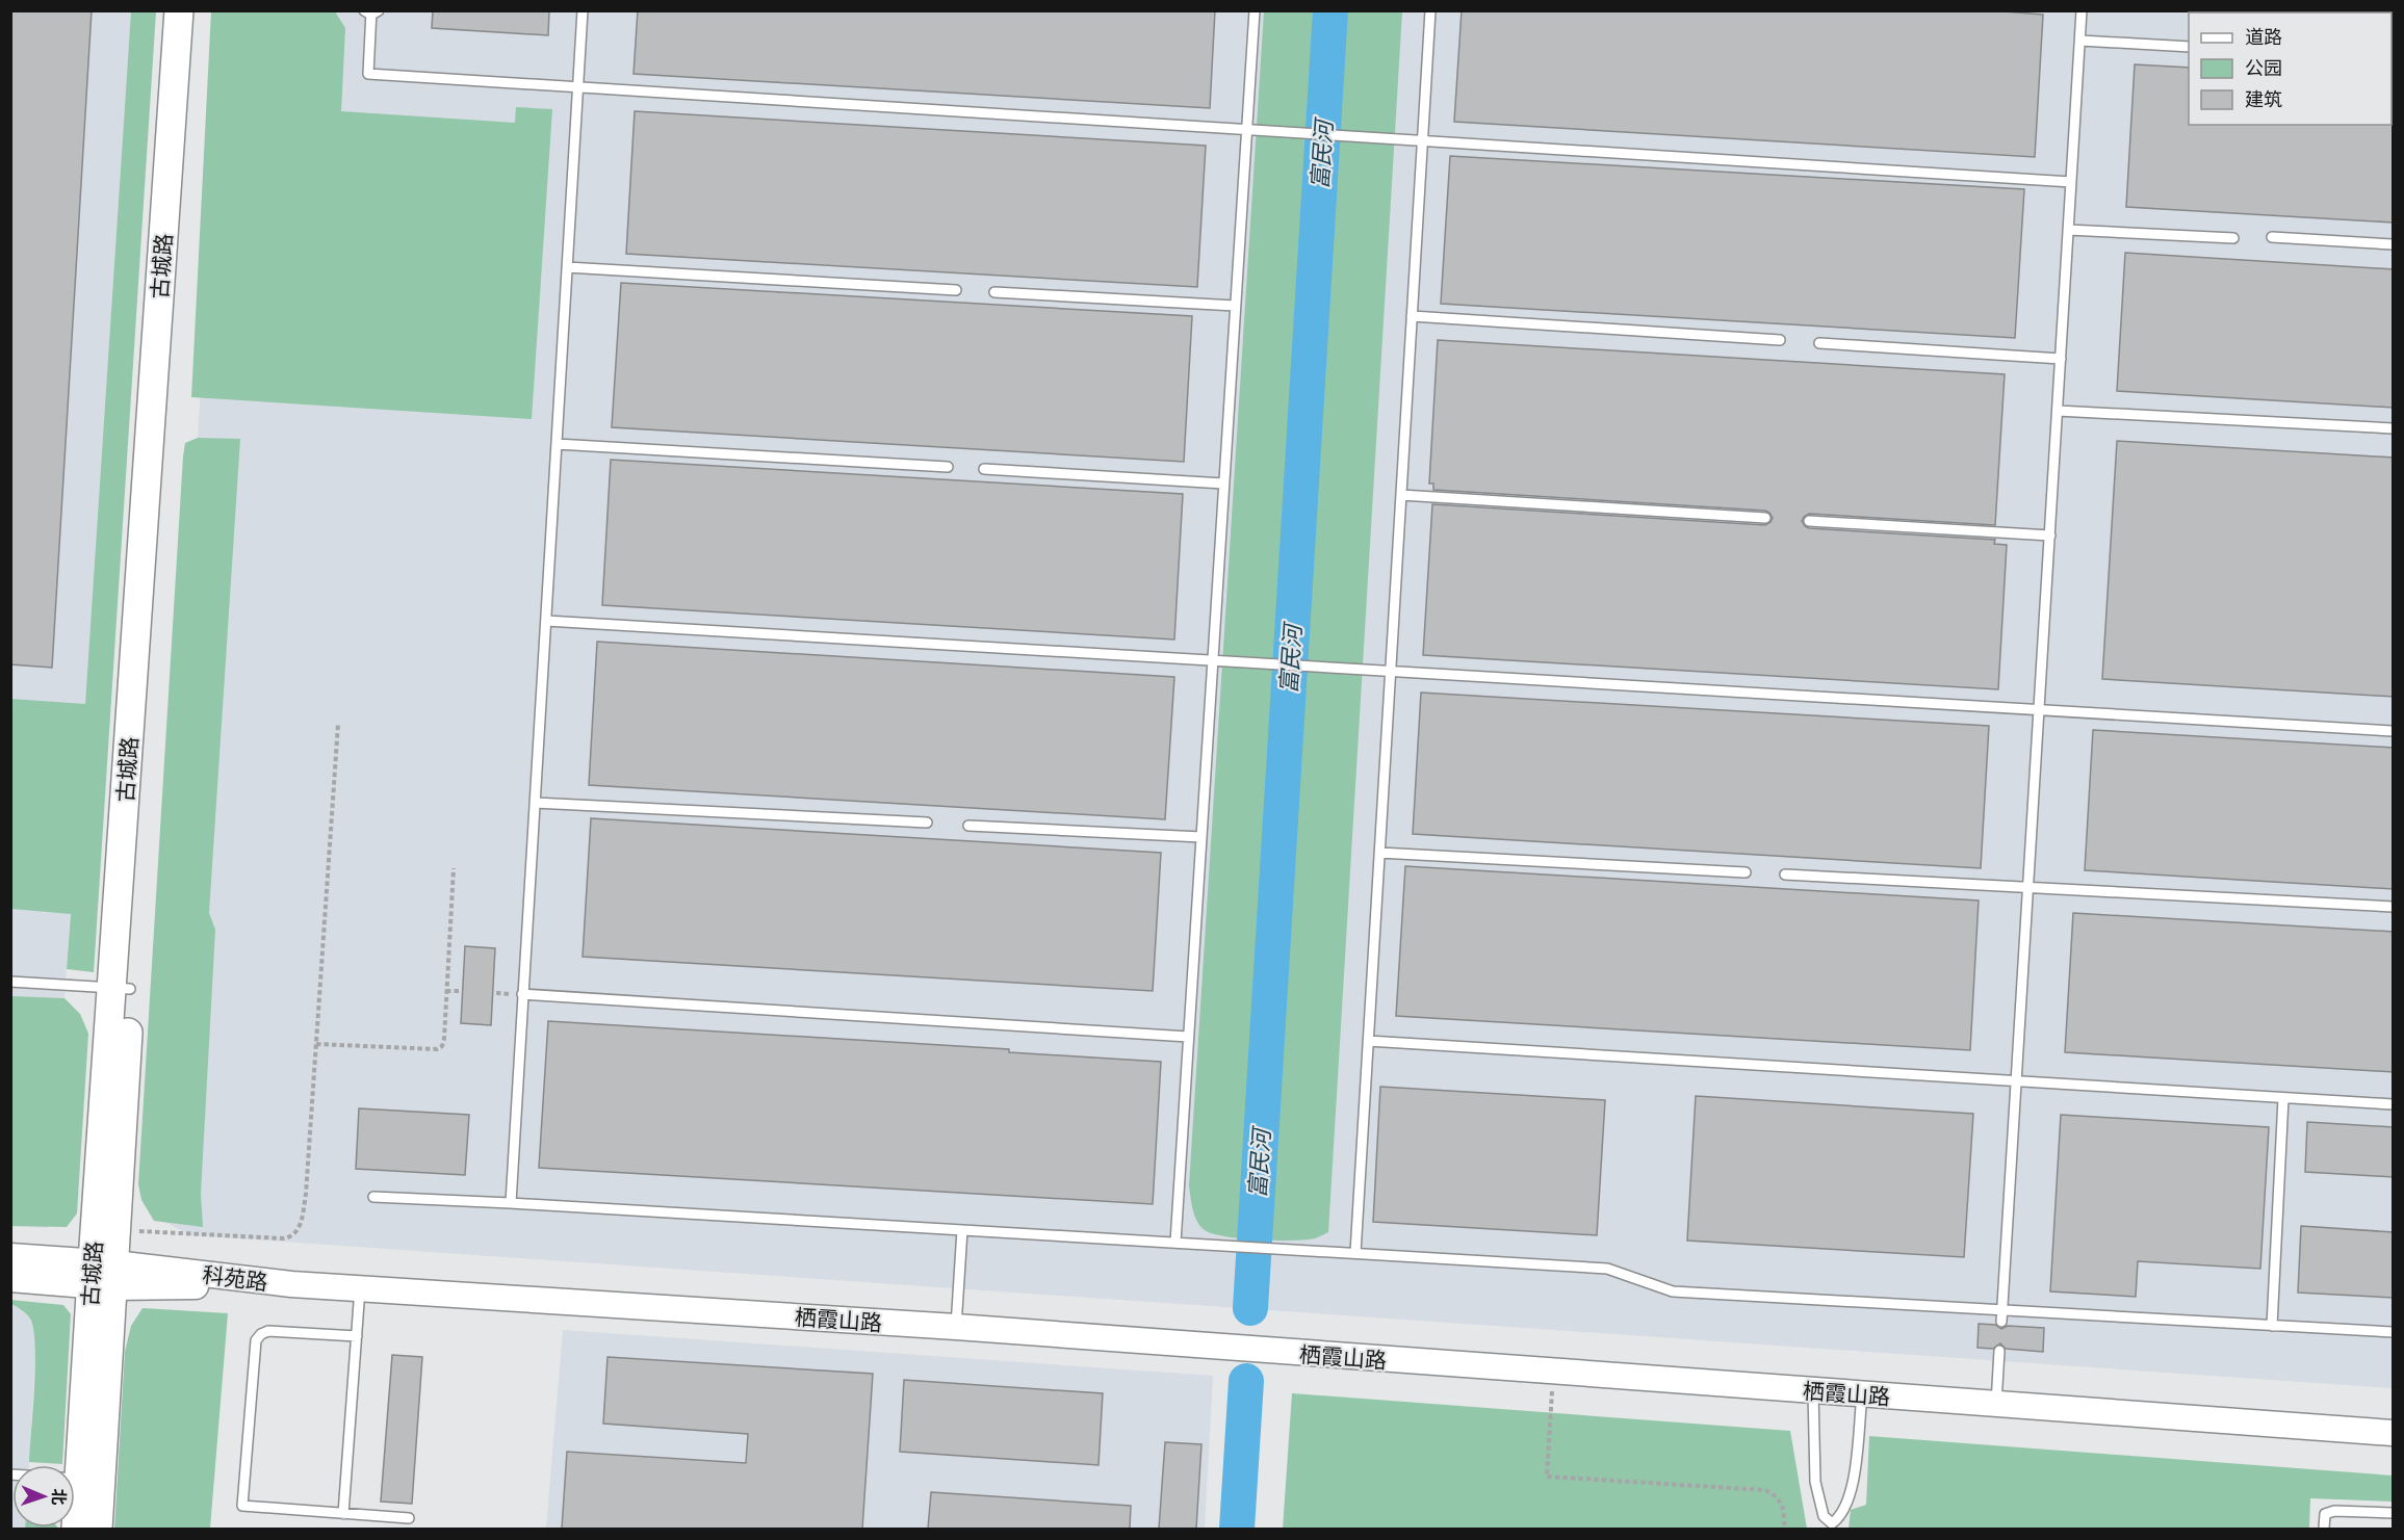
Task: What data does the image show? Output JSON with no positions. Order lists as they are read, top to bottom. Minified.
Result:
{"streets":{"main road":["古城路"],"street":["科苑路","栖霞山路"]},"crossings":[["古城路","科苑路"],["科苑路","栖霞山路"]],"water":["富民河"],"legend":["道路","公园","建筑"],"north":"right"}
